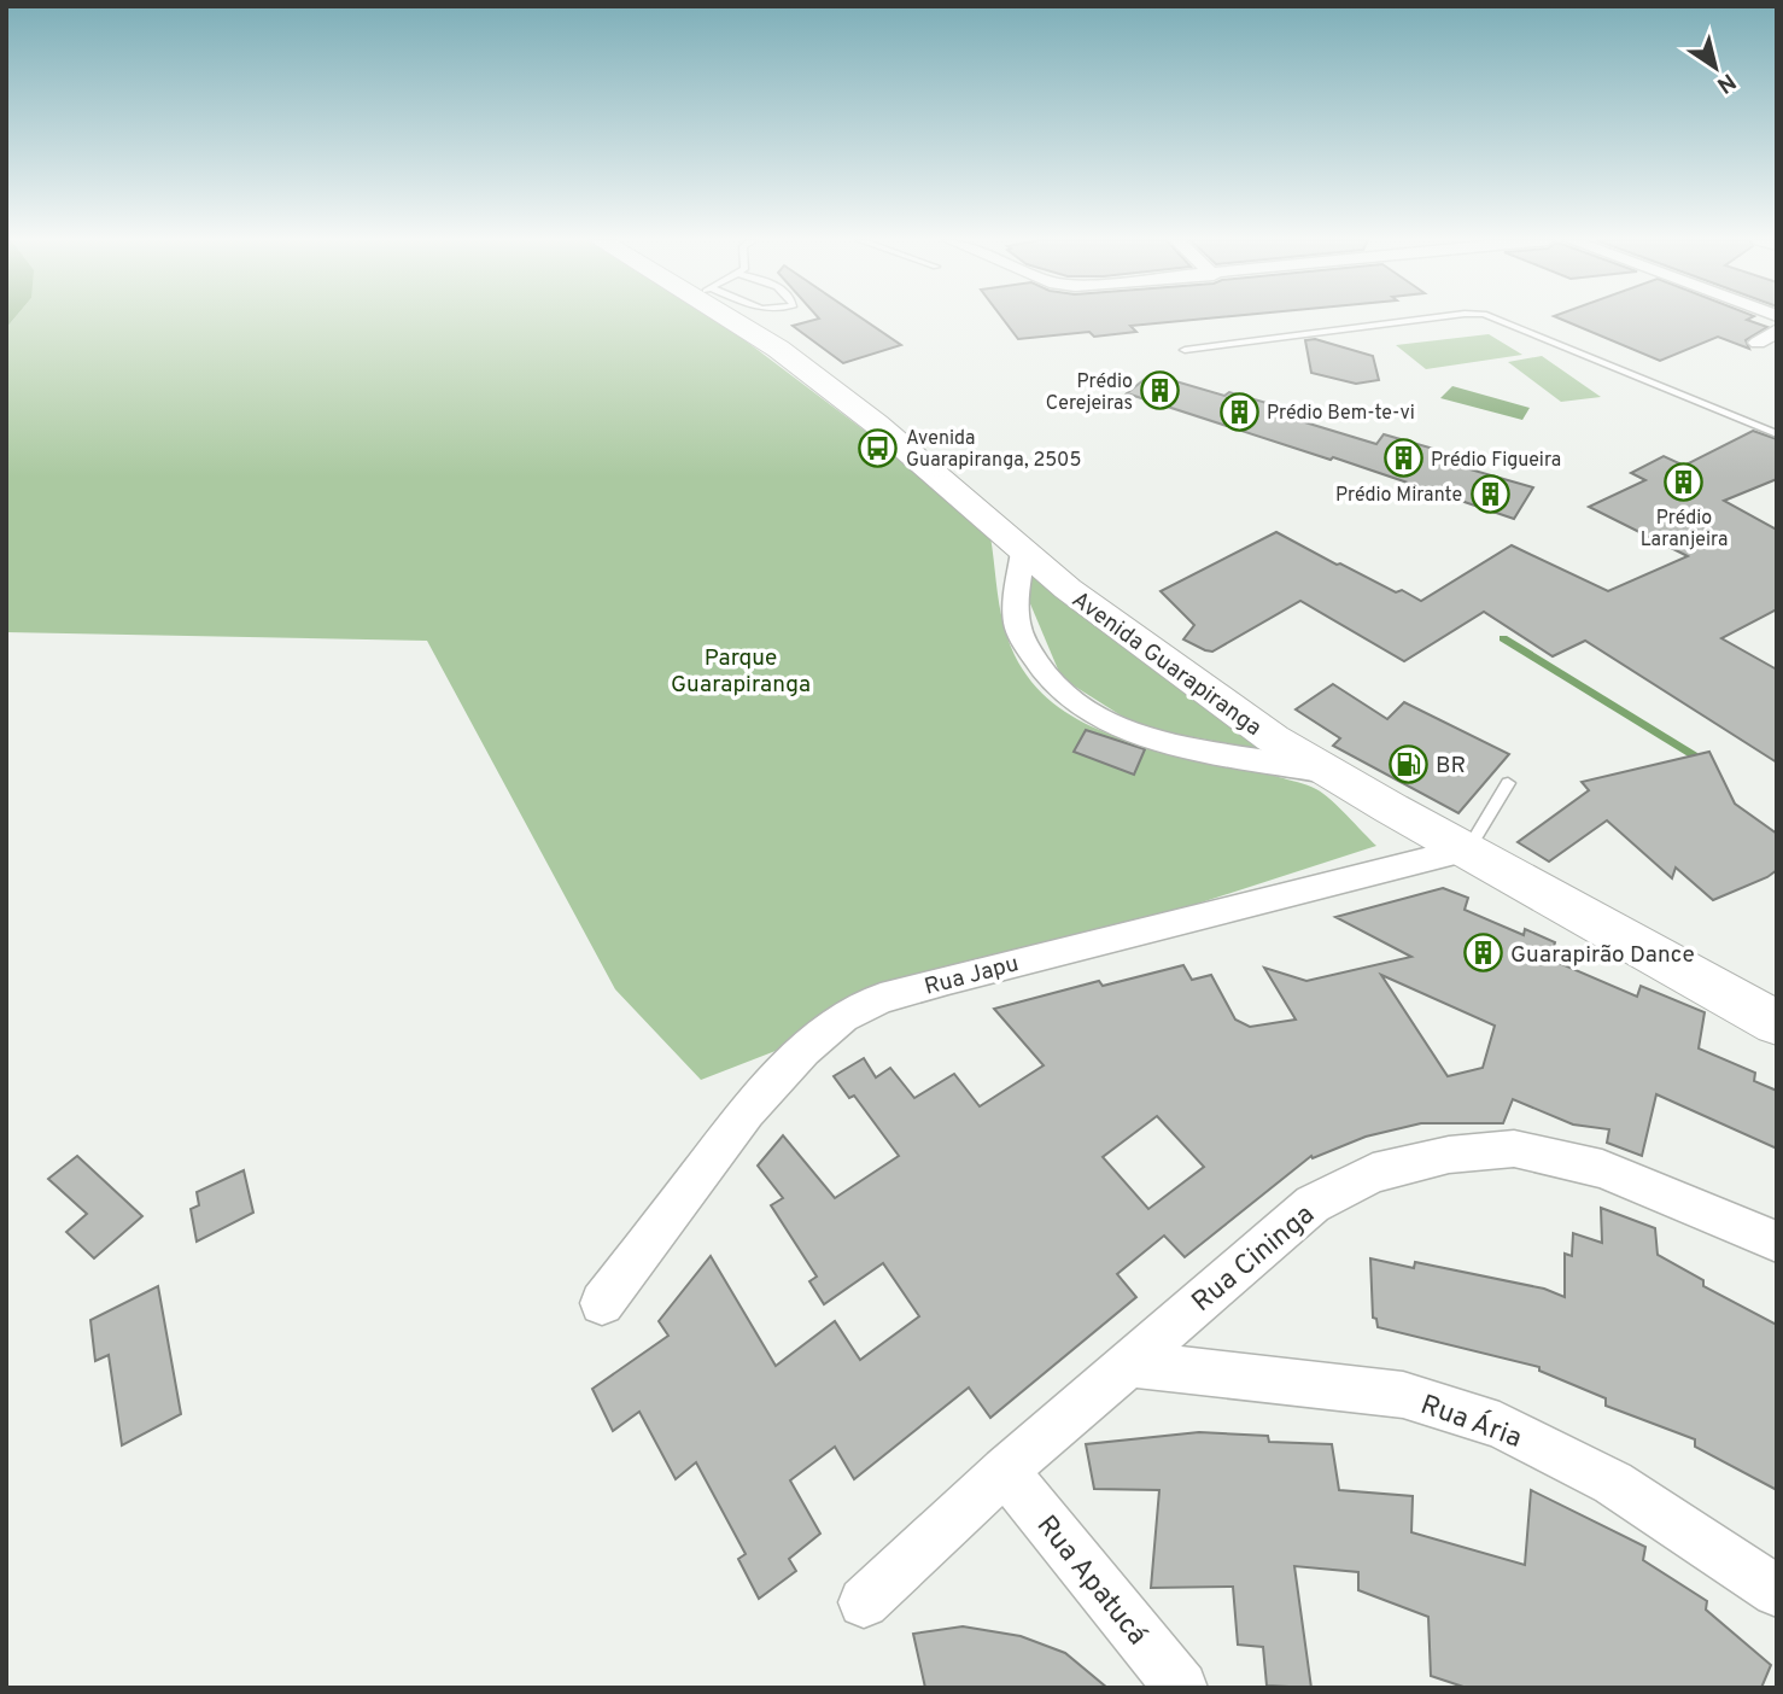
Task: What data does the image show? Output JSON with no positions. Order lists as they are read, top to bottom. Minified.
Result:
{"streets":{"main road":["Avenida Guarapiranga"],"street":["Rua Japu","Rua Cininga","Rua Ária","Rua Apatucá"]},"crossings":[["Avenida Guarapiranga","Rua Japu"],["Rua Cininga","Rua Ária"],["Rua Cininga","Rua Apatucá"]],"parks":["Parque Guarapiranga"],"places":{"building":["Prédio Cerejeiras","Prédio Bem-te-vi","Prédio Figueira","Prédio Laranjeira","Prédio Mirante","Guarapirão Dance"],"bus stop":["Avenida Guarapiranga, 2505"],"fuel station":["BR"]},"north":"bottom right"}
